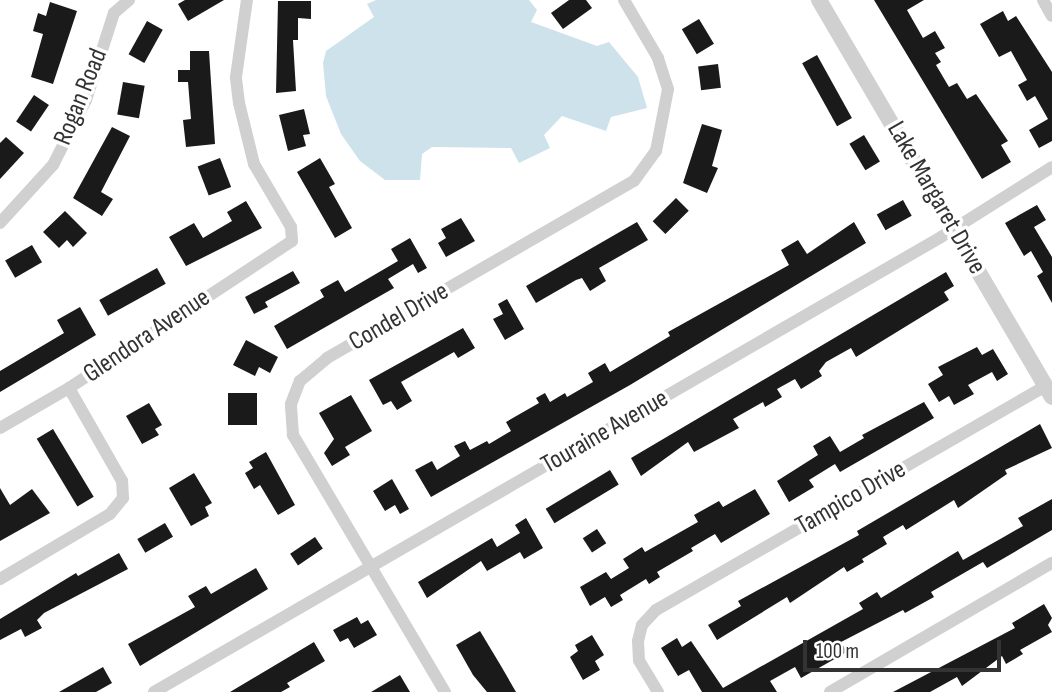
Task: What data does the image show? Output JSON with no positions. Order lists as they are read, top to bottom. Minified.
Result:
{"streets":{"street":["Rogan Road","Lake Margaret Drive","Condel Drive","Glendora Avenue","Touraine Avenue","Tampico Drive"]},"crossings":[["Lake Margaret Drive","Touraine Avenue"],["Lake Margaret Drive","Tampico Drive"],["Condel Drive","Touraine Avenue"]],"scale_bar":"100 m"}
